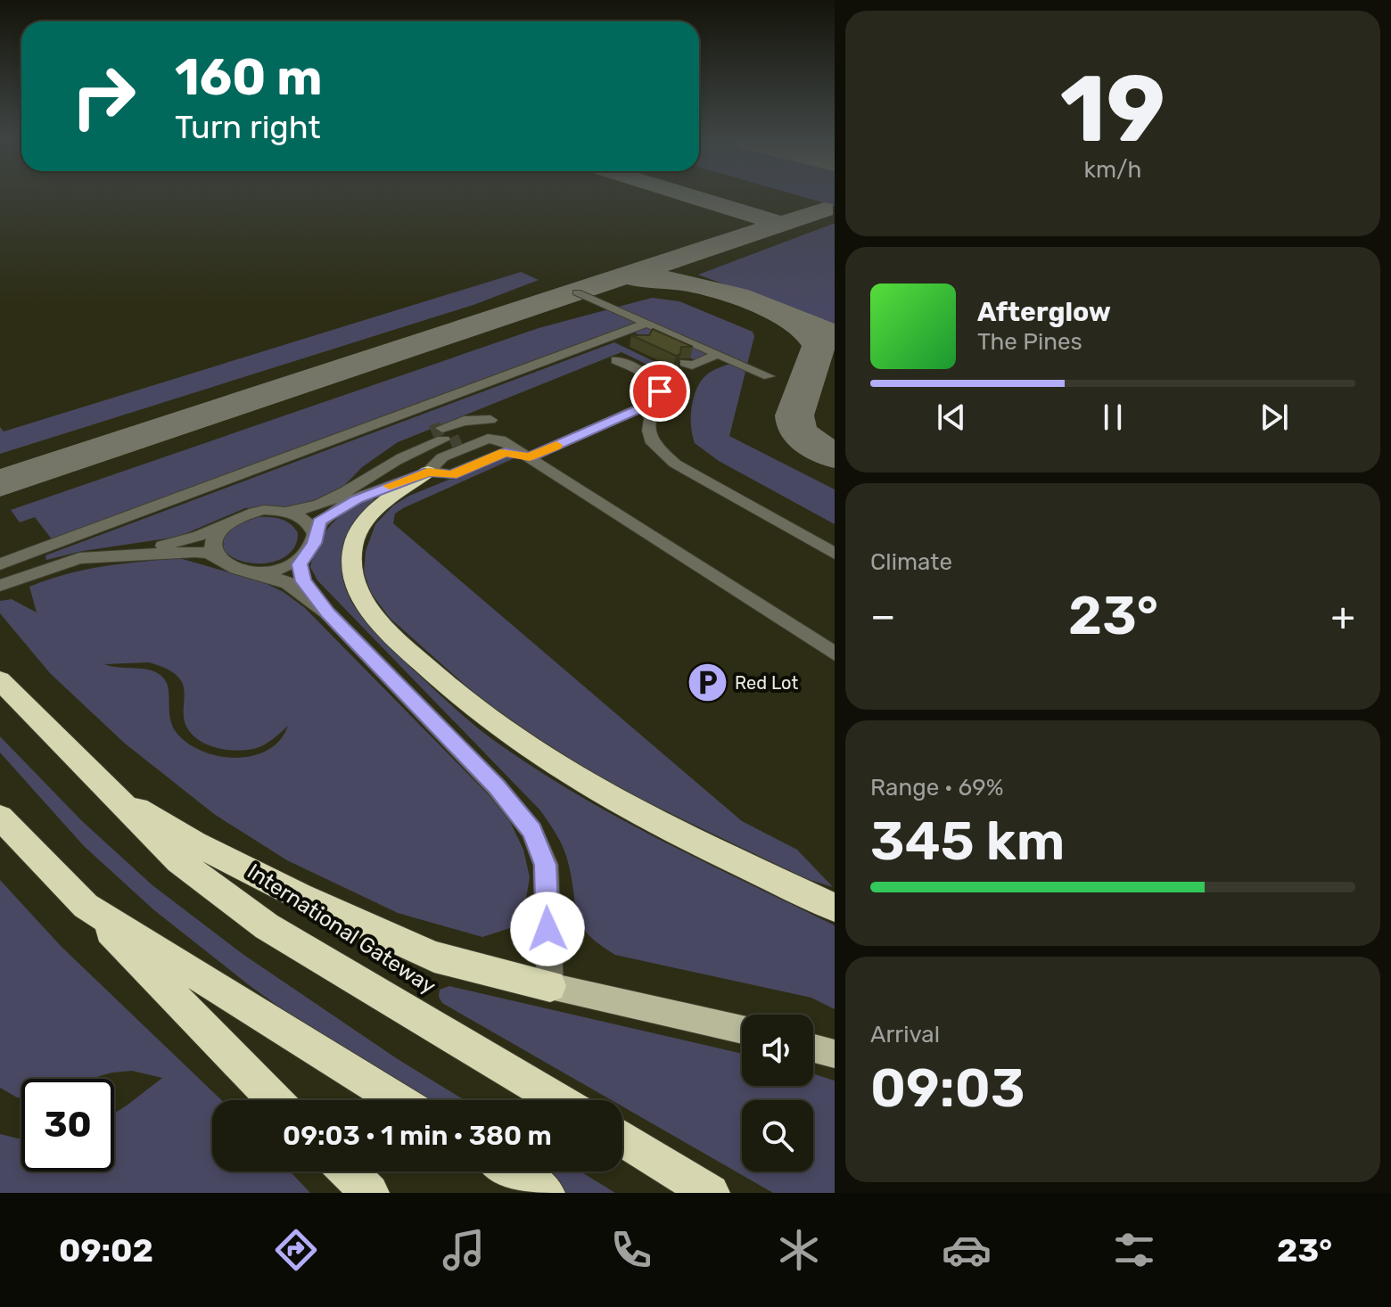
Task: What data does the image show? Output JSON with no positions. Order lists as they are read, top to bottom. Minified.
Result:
{"streets":{"highway":["International Gateway"]},"places":{"parking":["Red Lot"]},"page":{"tile":[["19","km/h"],"Climate",["Range · 69%","345 km"],["Arrival","09:03"]],"turn":["160 m","Turn right"],"song":["Afterglow","The Pines"],"heat":["−","23°","+"],"limit":"30","trip":"09:03 · 1 min · 380 m","tabs":["09:02","23°"]}}
